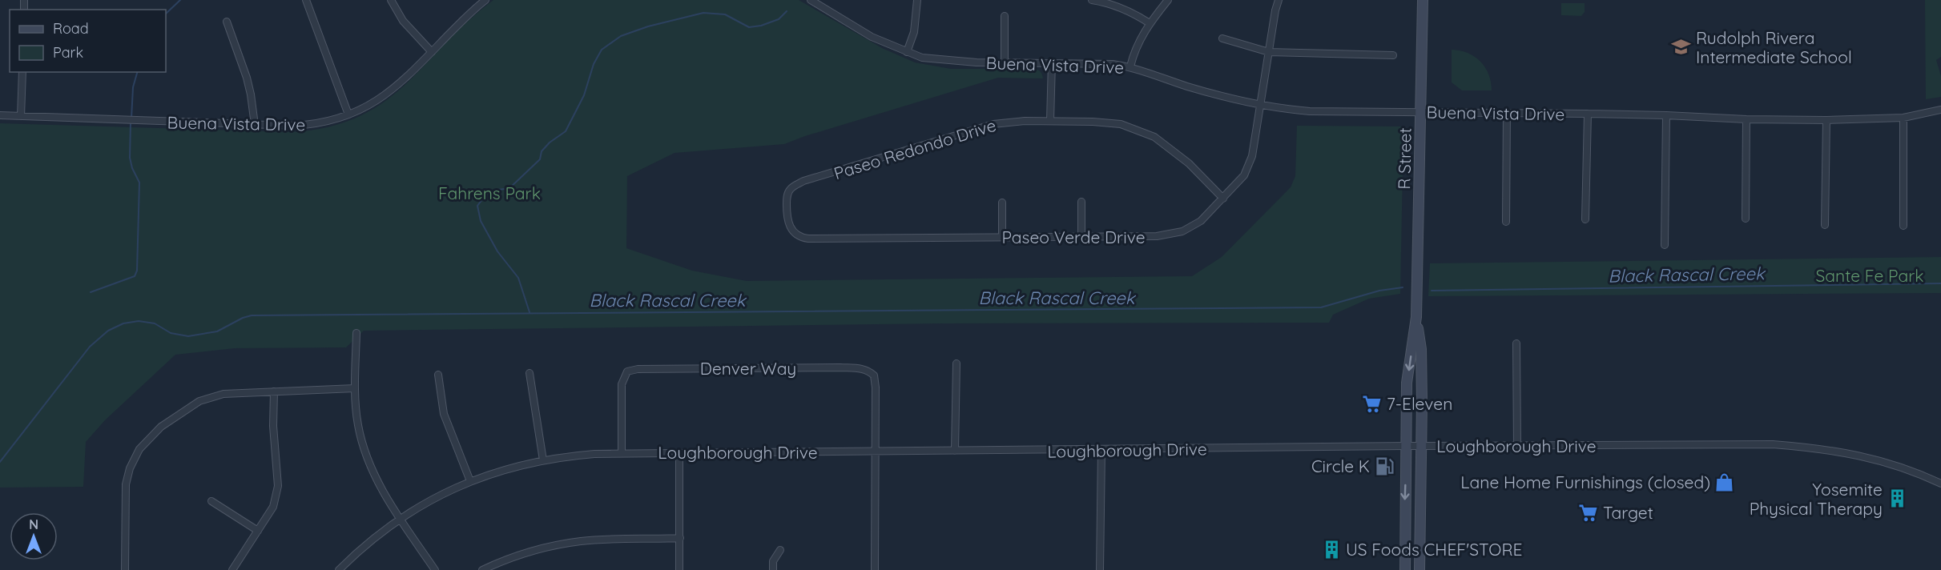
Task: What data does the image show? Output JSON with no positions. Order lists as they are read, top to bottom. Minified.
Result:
{"streets":{"street":["Buena Vista Drive","Paseo Redondo Drive","R Street","Paseo Verde Drive","Denver Way","Loughborough Drive"]},"crossings":[["Buena Vista Drive","R Street"],["Buena Vista Drive","Paseo Verde Drive"],["Paseo Redondo Drive","Paseo Verde Drive"],["R Street","Loughborough Drive"],["Denver Way","Loughborough Drive"]],"water":["Black Rascal Creek"],"parks":["Fahrens Park","Sante Fe Park"],"places":{"school or university":["Rudolph Rivera Intermediate School"],"supermarket":["7-Eleven","Target"],"fuel station":["Circle K"],"shop":["Lane Home Furnishings (closed)"],"building":["Yosemite Physical Therapy","US Foods CHEF'STORE"]},"legend":["Road","Park"],"north":"top"}
